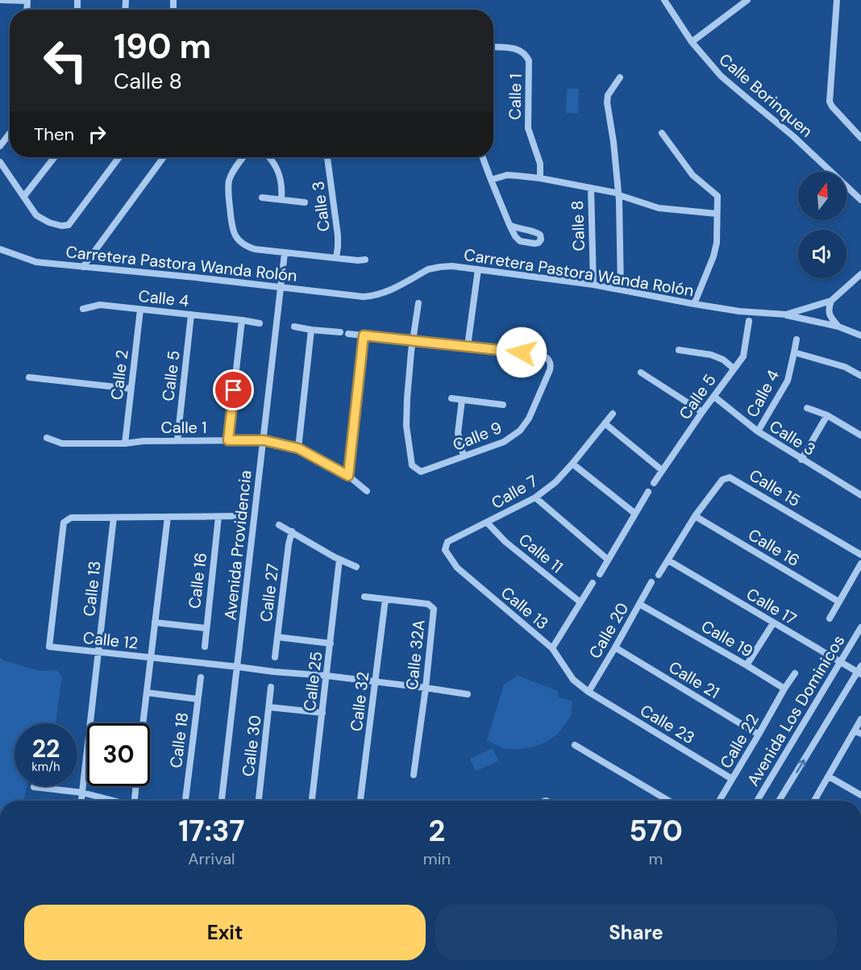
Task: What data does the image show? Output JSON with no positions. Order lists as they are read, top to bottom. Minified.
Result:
{"streets":{"street":["Calle Borinquen","Calle 1","Calle 3","Calle 8","Carretera Pastora Wanda Rolón","Calle 4","Calle 2","Calle 5","Calle 9","Calle 15","Calle 7","Avenida Providencia","Calle 16","Calle 11","Calle 13","Calle 27","Calle 17","Calle 20","Calle 19","Calle 12","Calle 32A","Calle 21","Calle 25","Calle 32","Avenida Los Dominicos","Calle 23","Calle 18","Calle 22","Calle 30"]},"crossings":[["Calle 1","Calle 8"],["Calle 1","Calle 2"],["Calle 1","Calle 5"],["Calle 1","Avenida Providencia"],["Calle 3","Calle 4"],["Calle 3","Calle 5"],["Calle 8","Carretera Pastora Wanda Rolón"],["Carretera Pastora Wanda Rolón","Avenida Providencia"],["Calle 4","Calle 2"],["Calle 4","Calle 5"],["Calle 15","Calle 16"],["Calle 15","Calle 17"],["Calle 7","Calle 11"],["Calle 7","Calle 13"],["Avenida Providencia","Calle 12"],["Calle 16","Calle 12"],["Calle 13","Calle 20"],["Calle 13","Calle 12"],["Calle 13","Calle 23"],["Calle 17","Avenida Los Dominicos"],["Calle 20","Calle 19"],["Calle 20","Calle 21"],["Calle 20","Calle 23"],["Calle 19","Calle 22"],["Calle 12","Calle 32A"],["Calle 12","Calle 25"],["Calle 12","Calle 32"],["Calle 32A","Calle 32"],["Calle 21","Calle 22"],["Calle 23","Calle 22"]],"north":"top","page":{"turn":["190 m","Calle 8"],"then":"Then","speed":"22 km/h","limit":"30","eta":["17:37","Arrival","2","min","570","m"],"buttons":["Exit","Share"]}}
